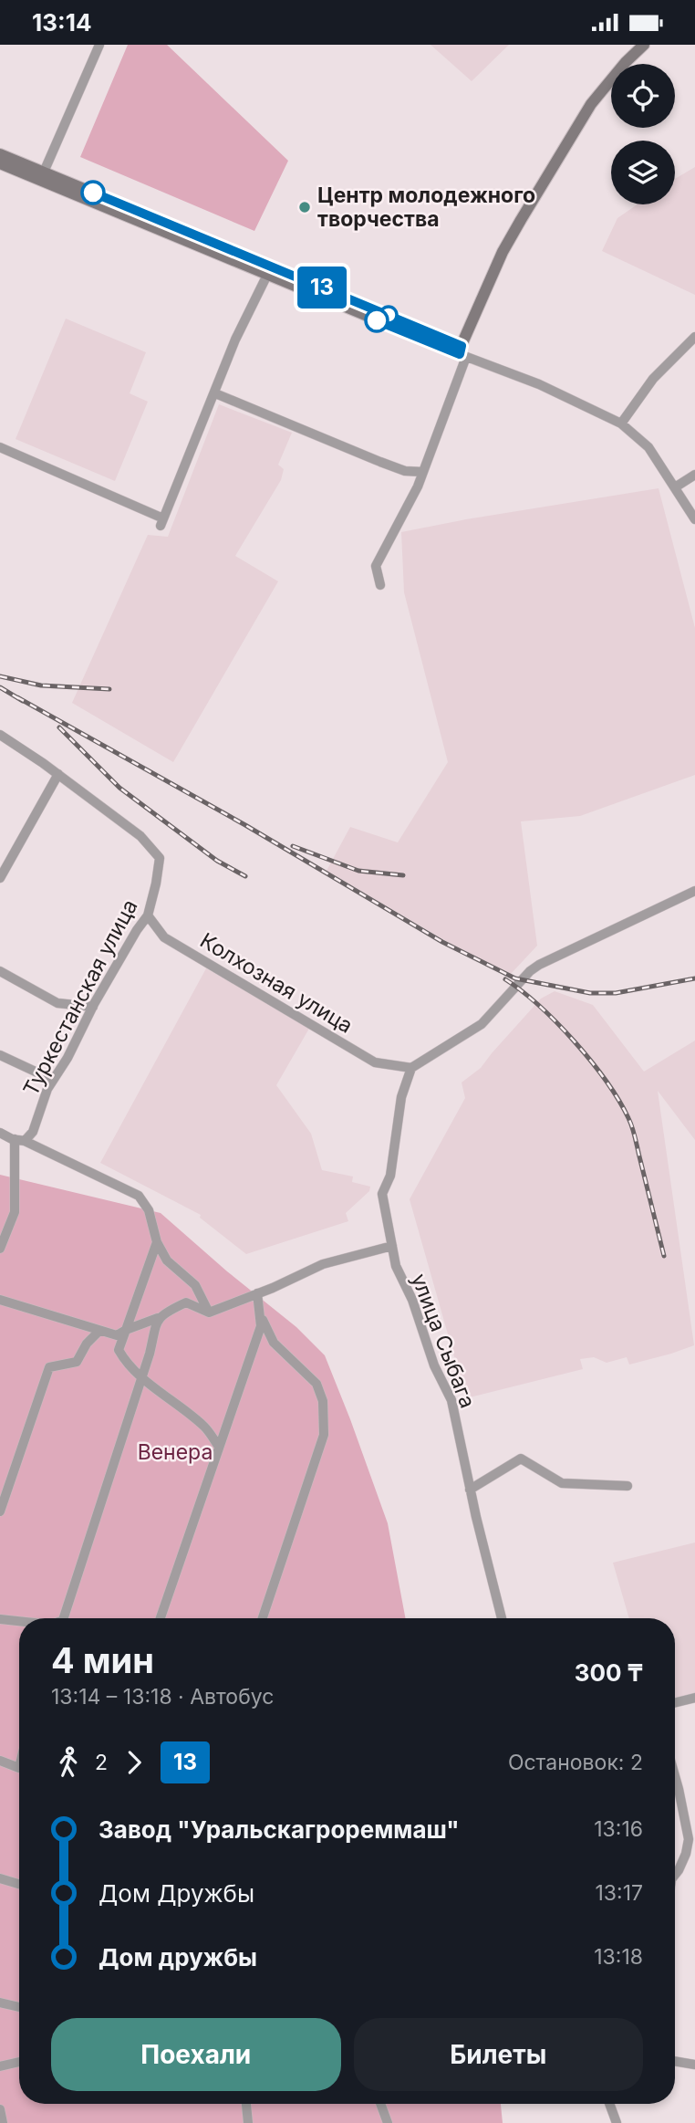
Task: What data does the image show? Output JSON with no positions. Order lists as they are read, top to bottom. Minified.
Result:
{"streets":{"street":["Колхозная улица","Туркестанская улица","улица Сыбага"]},"crossings":[["Колхозная улица","Туркестанская улица"],["Колхозная улица","улица Сыбага"]],"parks":["Венера"],"places":["Центр молодежного творчества"],"lines":["bus line 13"],"page":{"status":"13:14","on_map":"13","heading":["4 мин","13:14 – 13:18 · Автобус","300 ₸"],"legs":["2","13","Остановок: 2"],"list":[{"name":"Завод \"Уральскагрореммаш\"","value":"13:16"},{"name":"Дом Дружбы","value":"13:17"},{"name":"Дом дружбы","value":"13:18"}],"buttons":["Поехали","Билеты"]}}
